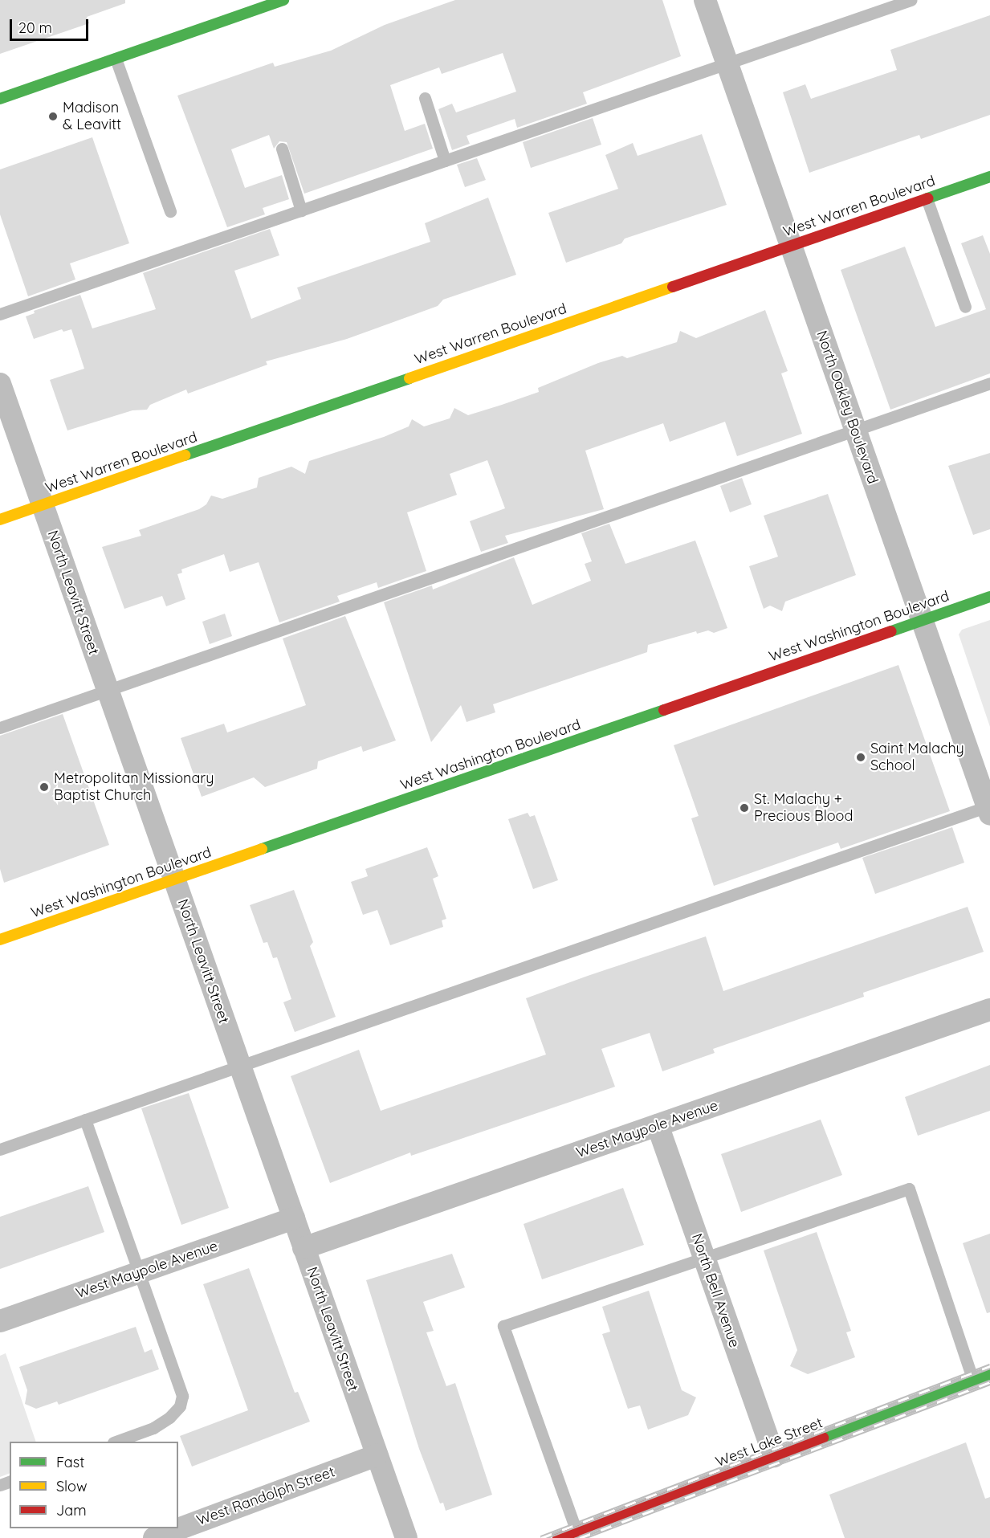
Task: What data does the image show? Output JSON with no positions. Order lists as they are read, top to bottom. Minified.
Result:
{"streets":{"street":["West Warren Boulevard","North Oakley Boulevard","North Leavitt Street","West Washington Boulevard","West Maypole Avenue","North Bell Avenue","West Lake Street","West Randolph Street"]},"crossings":[["West Warren Boulevard","North Oakley Boulevard"],["West Warren Boulevard","North Leavitt Street"],["North Oakley Boulevard","West Washington Boulevard"],["North Leavitt Street","West Washington Boulevard"],["North Leavitt Street","West Maypole Avenue"],["North Leavitt Street","West Randolph Street"],["West Maypole Avenue","North Bell Avenue"],["North Bell Avenue","West Lake Street"]],"places":["Madison & Leavitt","Saint Malachy School","Metropolitan Missionary Baptist Church","St. Malachy + Precious Blood"],"legend":["Fast","Slow","Jam"],"scale_bar":"20 m"}
